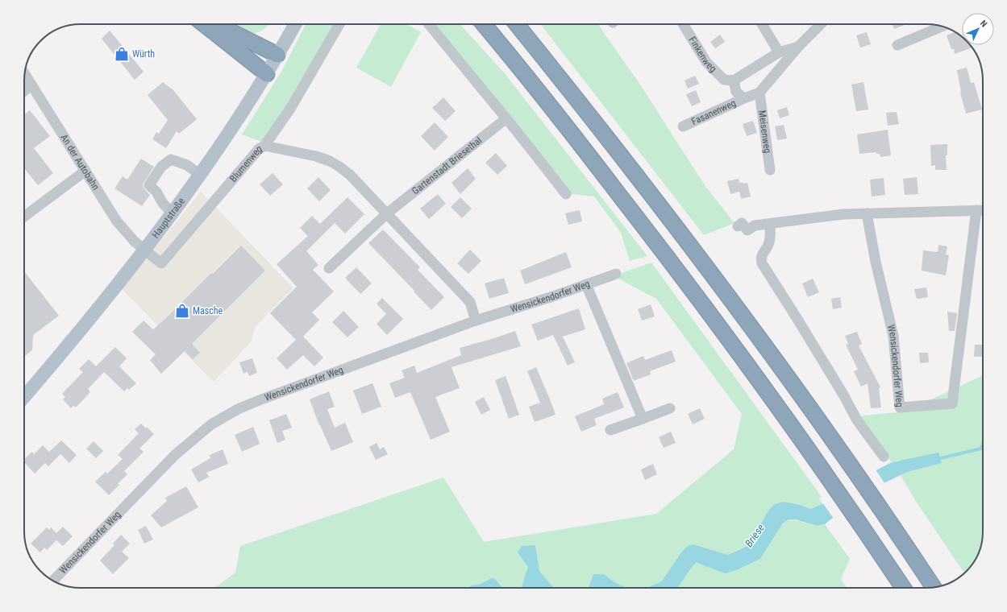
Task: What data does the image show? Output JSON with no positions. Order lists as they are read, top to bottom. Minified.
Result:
{"streets":{"main road":["Hauptstraße"],"street":["Finkenweg","Fasanenweg","Meisenweg","An der Autobahn","Blumenweg","Gartenstadt Briesethal","Wensickendorfer Weg"]},"crossings":[["Finkenweg","Fasanenweg"],["Fasanenweg","Meisenweg"],["An der Autobahn","Blumenweg"],["An der Autobahn","Hauptstraße"],["Blumenweg","Gartenstadt Briesethal"],["Blumenweg","Hauptstraße"],["Blumenweg","Wensickendorfer Weg"]],"water":["Briese"],"places":{"shop":["Würth","Masche"]},"north":"top right"}
